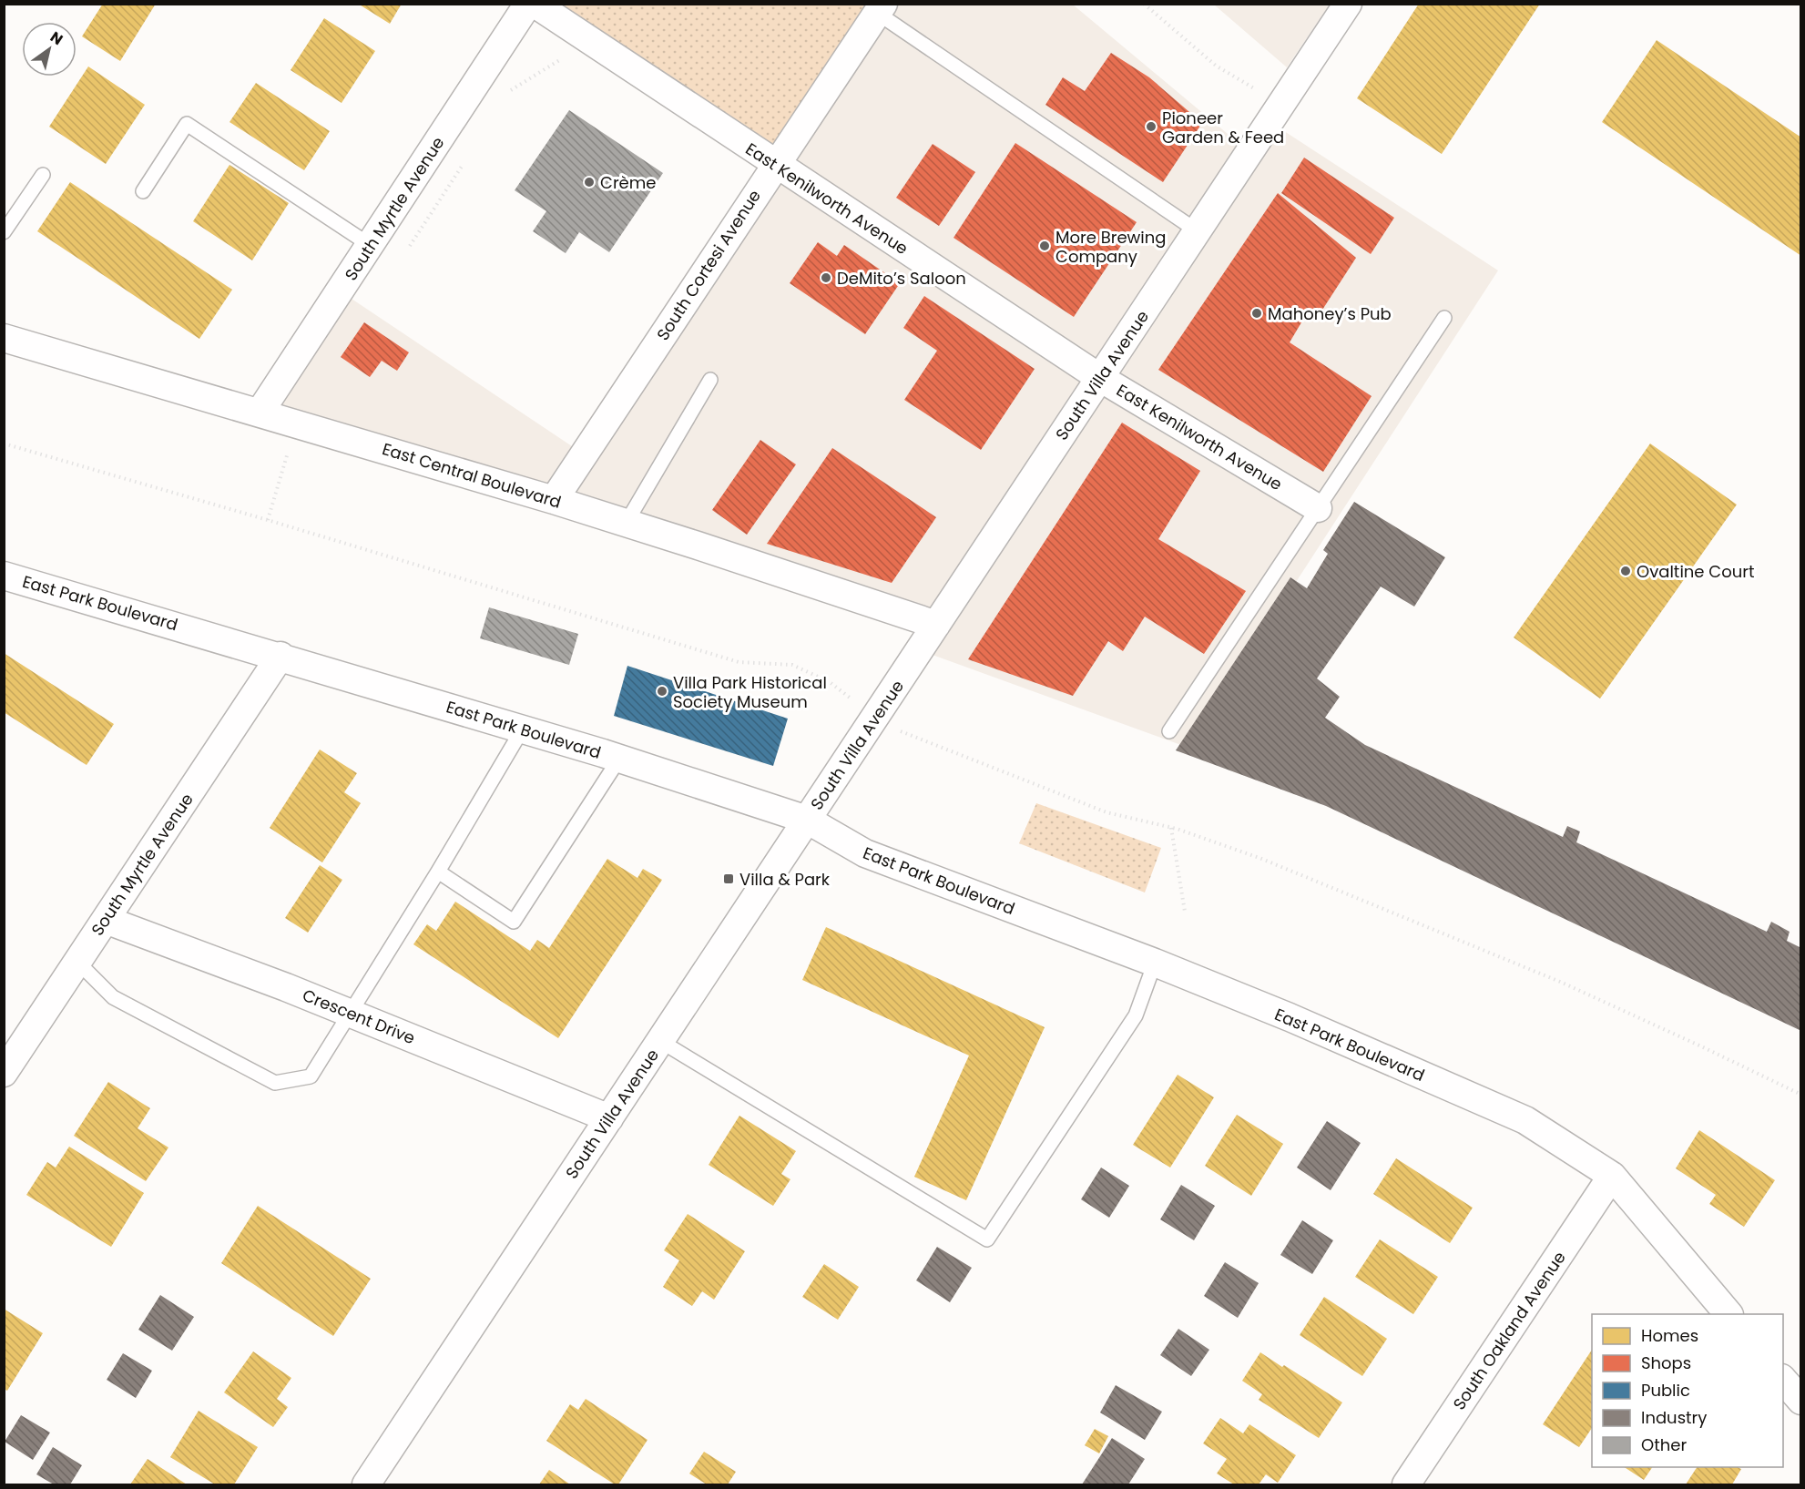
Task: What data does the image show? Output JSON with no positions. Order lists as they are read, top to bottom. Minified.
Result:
{"streets":{"street":["East Kenilworth Avenue","South Myrtle Avenue","South Cortesi Avenue","South Villa Avenue","East Central Boulevard","East Park Boulevard","Crescent Drive","South Oakland Avenue"]},"crossings":[["East Kenilworth Avenue","South Cortesi Avenue"],["East Kenilworth Avenue","South Villa Avenue"],["South Myrtle Avenue","East Central Boulevard"],["South Myrtle Avenue","East Park Boulevard"],["South Myrtle Avenue","Crescent Drive"],["South Cortesi Avenue","East Central Boulevard"],["South Villa Avenue","East Central Boulevard"],["South Villa Avenue","East Park Boulevard"],["South Villa Avenue","Crescent Drive"],["East Park Boulevard","South Oakland Avenue"]],"places":{"other":["Pioneer Garden & Feed","Crème","More Brewing Company","DeMito’s Saloon","Mahoney’s Pub","Ovaltine Court","Villa Park Historical Society Museum"],"transit":["Villa & Park"]},"legend":["Homes","Shops","Public","Industry","Other"],"north":"top right"}
